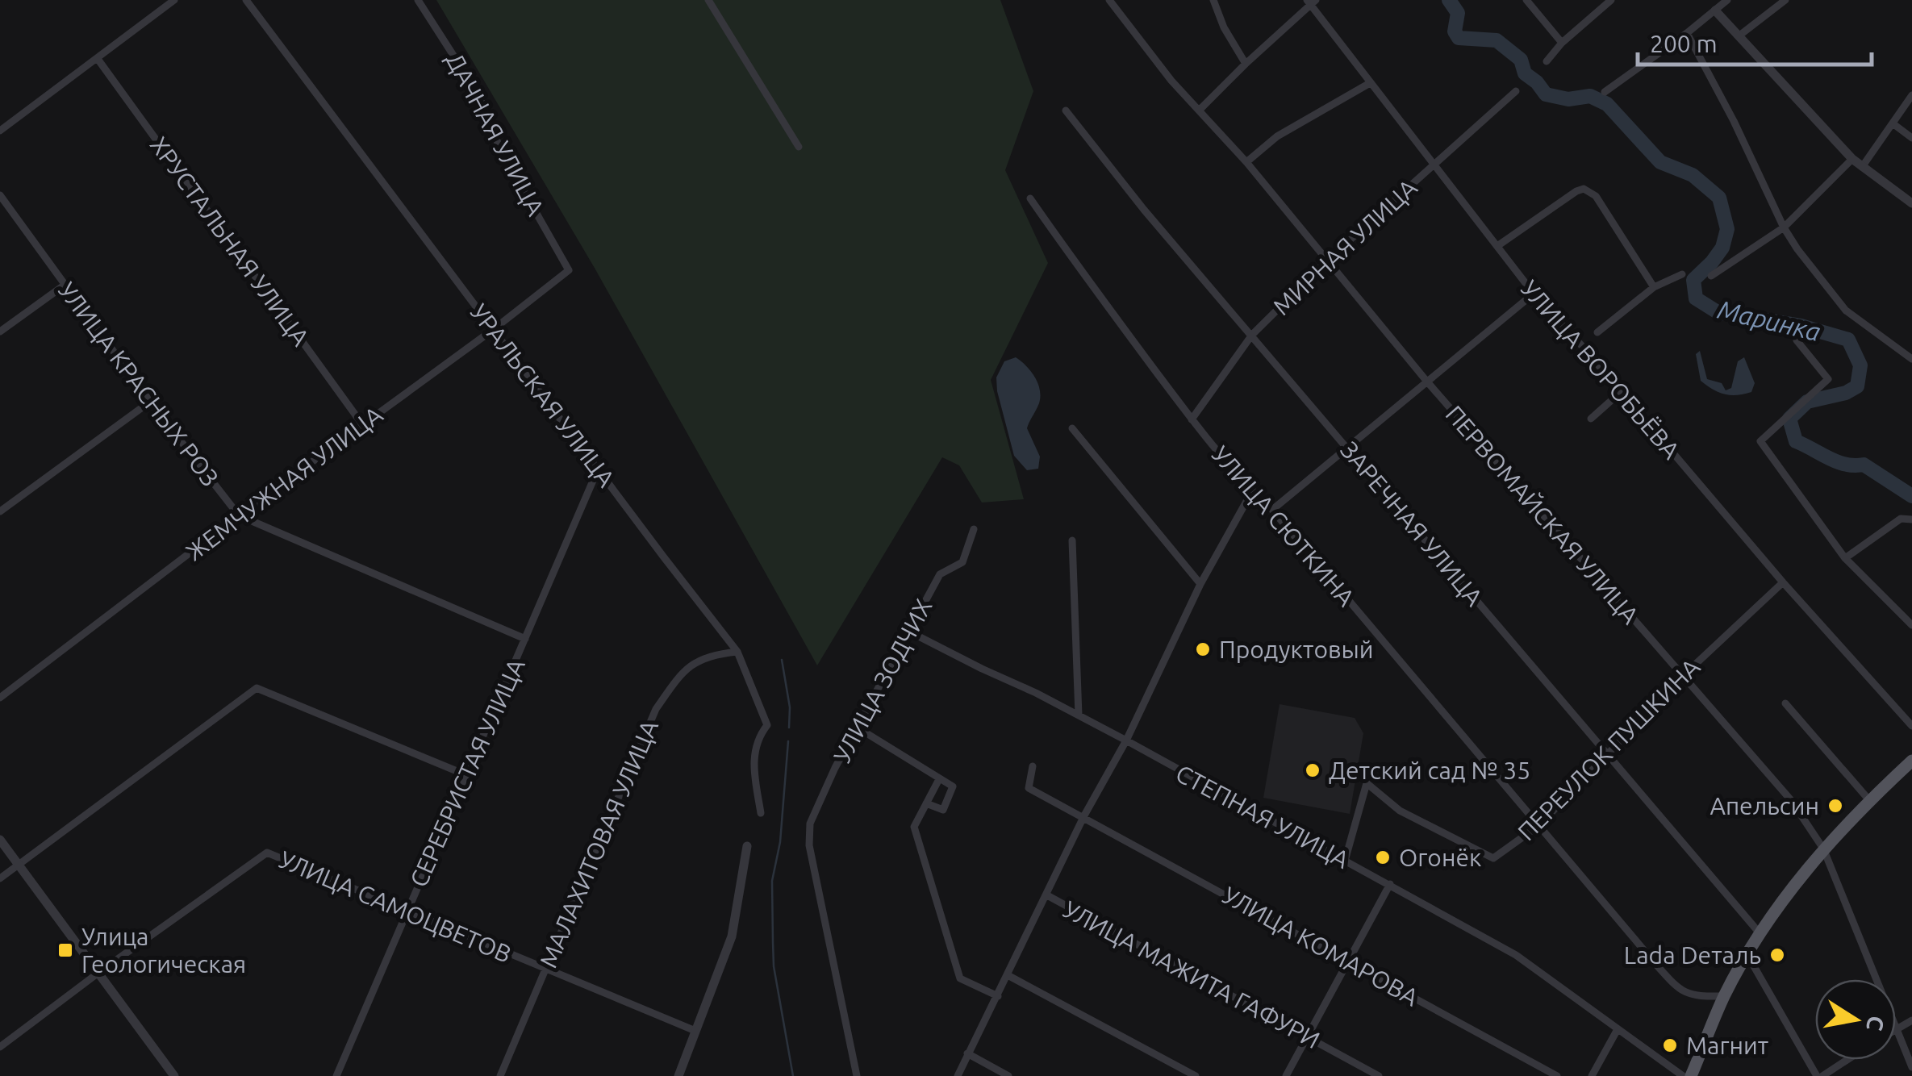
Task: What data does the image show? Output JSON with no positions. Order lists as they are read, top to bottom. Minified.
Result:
{"streets":{"street":["ДАЧНАЯ УЛИЦА","ХРУСТАЛЬНАЯ УЛИЦА","МИРНАЯ УЛИЦА","УЛИЦА ВОРОБЬЁВА","УЛИЦА КРАСНЫХ РОЗ","УРАЛЬСКАЯ УЛИЦА","ЖЕМЧУЖНАЯ УЛИЦА","ПЕРВОМАЙСКАЯ УЛИЦА","ЗАРЕЧНАЯ УЛИЦА","УЛИЦА СЮТКИНА","УЛИЦА ЗОДЧИХ","ПЕРЕУЛОК ПУШКИНА","СЕРЕБРИСТАЯ УЛИЦА","СТЕПНАЯ УЛИЦА","МАЛАХИТОВАЯ УЛИЦА","УЛИЦА САМОЦВЕТОВ","УЛИЦА КОМАРОВА","УЛИЦА МАЖИТА ГАФУРИ"]},"crossings":[["ДАЧНАЯ УЛИЦА","ЖЕМЧУЖНАЯ УЛИЦА"],["ХРУСТАЛЬНАЯ УЛИЦА","ЖЕМЧУЖНАЯ УЛИЦА"],["МИРНАЯ УЛИЦА","УЛИЦА ВОРОБЬЁВА"],["МИРНАЯ УЛИЦА","ПЕРВОМАЙСКАЯ УЛИЦА"],["МИРНАЯ УЛИЦА","ЗАРЕЧНАЯ УЛИЦА"],["МИРНАЯ УЛИЦА","УЛИЦА СЮТКИНА"],["УЛИЦА ВОРОБЬЁВА","ПЕРЕУЛОК ПУШКИНА"],["УЛИЦА КРАСНЫХ РОЗ","ЖЕМЧУЖНАЯ УЛИЦА"],["УЛИЦА КРАСНЫХ РОЗ","СЕРЕБРИСТАЯ УЛИЦА"],["УРАЛЬСКАЯ УЛИЦА","ЖЕМЧУЖНАЯ УЛИЦА"],["УРАЛЬСКАЯ УЛИЦА","СЕРЕБРИСТАЯ УЛИЦА"],["УРАЛЬСКАЯ УЛИЦА","МАЛАХИТОВАЯ УЛИЦА"],["ПЕРВОМАЙСКАЯ УЛИЦА","ПЕРЕУЛОК ПУШКИНА"],["ЗАРЕЧНАЯ УЛИЦА","ПЕРЕУЛОК ПУШКИНА"],["УЛИЦА СЮТКИНА","ПЕРЕУЛОК ПУШКИНА"],["УЛИЦА ЗОДЧИХ","СТЕПНАЯ УЛИЦА"],["ПЕРЕУЛОК ПУШКИНА","СТЕПНАЯ УЛИЦА"],["СЕРЕБРИСТАЯ УЛИЦА","УЛИЦА САМОЦВЕТОВ"],["МАЛАХИТОВАЯ УЛИЦА","УЛИЦА САМОЦВЕТОВ"]],"water":["Маринка"],"places":{"other":["Продуктовый","Детский сад № 35","Апельсин","Огонёк","Lada Dеталь","Магнит"],"transit":["Улица Геологическая"]},"scale_bar":"200 m","north":"right"}
